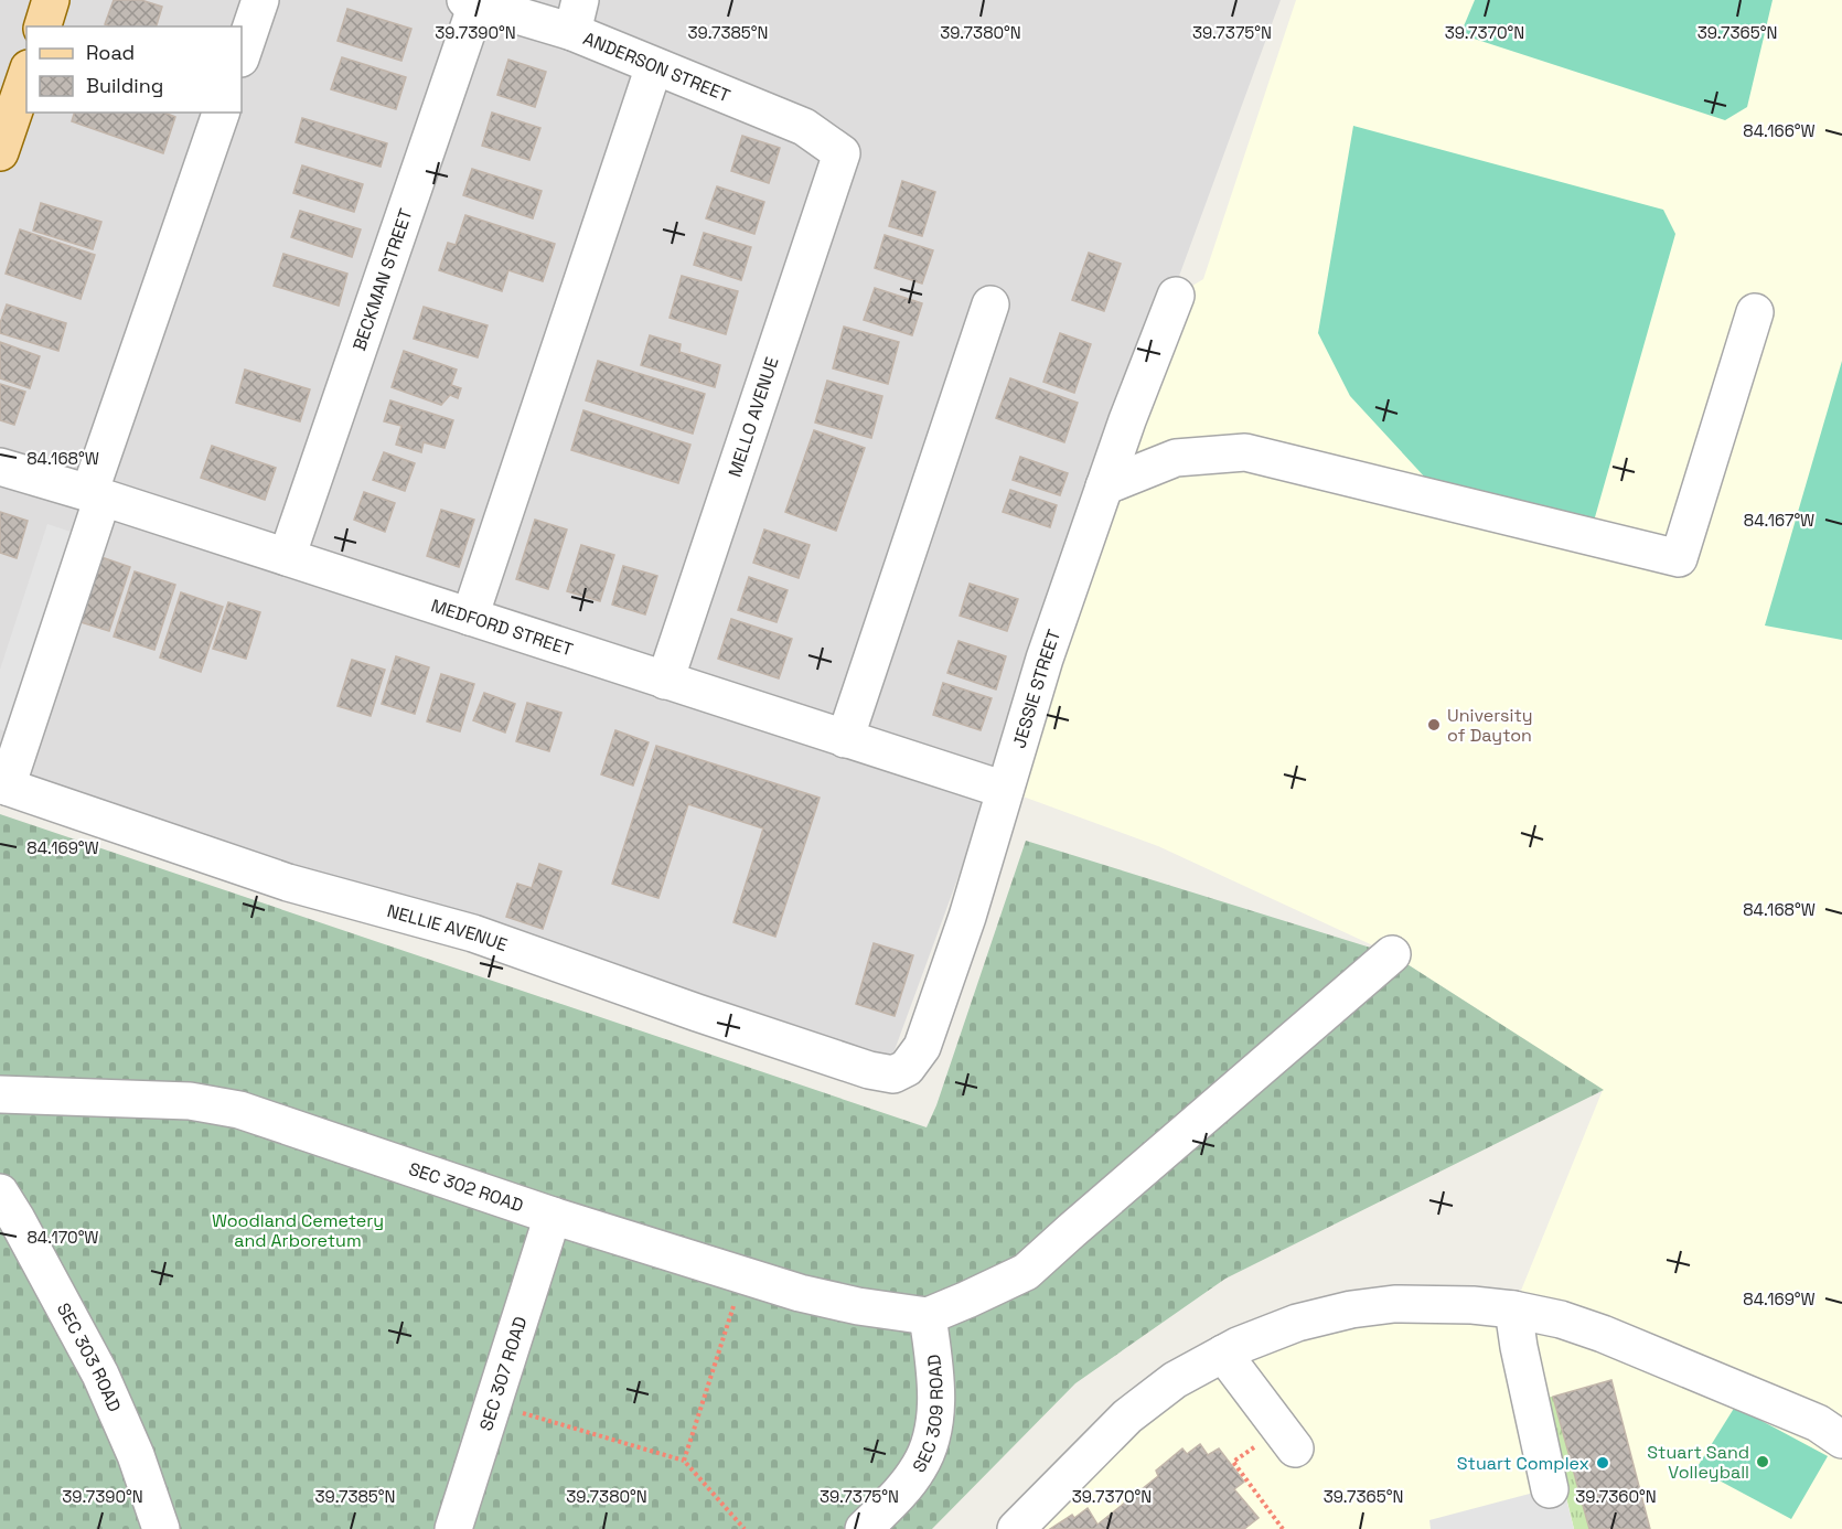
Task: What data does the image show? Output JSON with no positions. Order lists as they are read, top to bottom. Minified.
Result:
{"streets":{"street":["ANDERSON STREET","BECKMAN STREET","MELLO AVENUE","MEDFORD STREET","JESSIE STREET","NELLIE AVENUE","SEC 302 ROAD","SEC 303 ROAD","SEC 307 ROAD","SEC 309 ROAD"]},"crossings":[["ANDERSON STREET","BECKMAN STREET"],["ANDERSON STREET","MELLO AVENUE"],["BECKMAN STREET","MEDFORD STREET"],["MELLO AVENUE","MEDFORD STREET"],["MEDFORD STREET","JESSIE STREET"],["JESSIE STREET","NELLIE AVENUE"],["SEC 302 ROAD","SEC 307 ROAD"],["SEC 302 ROAD","SEC 309 ROAD"]],"parks":["Woodland Cemetery and Arboretum"],"places":["University of Dayton","Stuart Sand Volleyball","Stuart Complex"],"legend":["Road","Building"],"coordinates":["39.7390°N","39.7385°N","39.7380°N","39.7375°N","39.7370°N","39.7365°N","84.166°W","84.168°W","84.167°W","84.169°W","84.170°W","39.7360°N"]}
